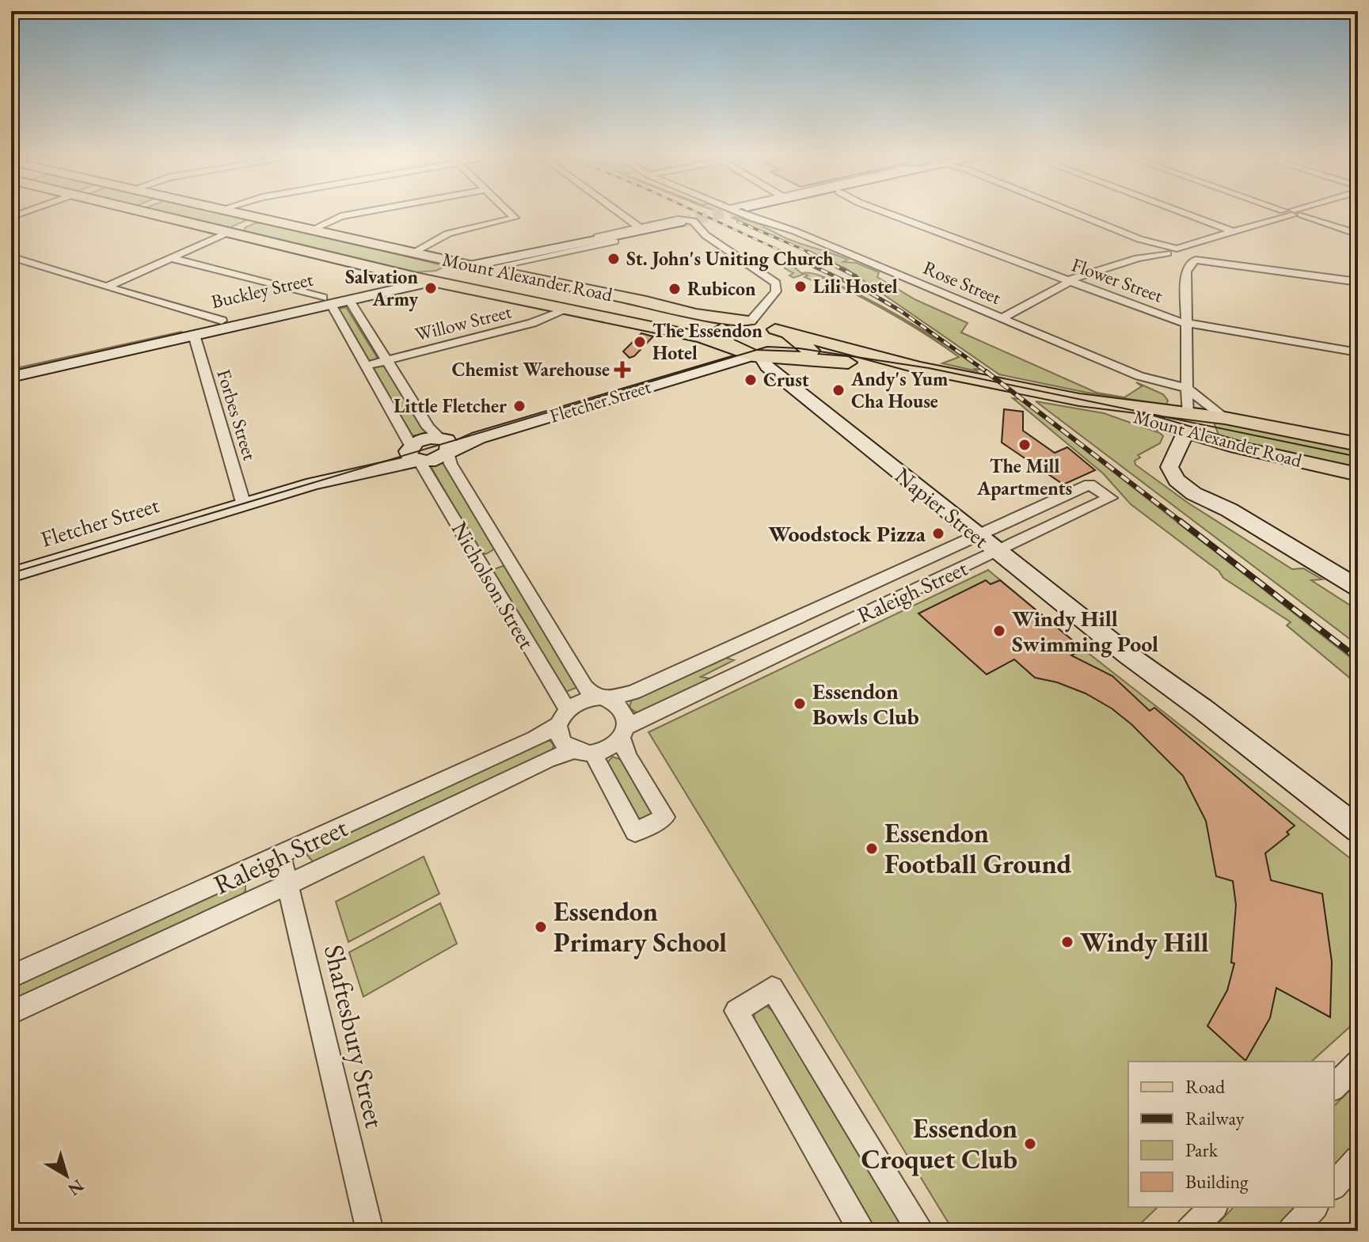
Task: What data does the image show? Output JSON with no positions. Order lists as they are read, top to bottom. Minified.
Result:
{"streets":{"main road":["Mount Alexander Road","Buckley Street"],"street":["Flower Street","Rose Street","Willow Street","Fletcher Street","Forbes Street","Napier Street","Nicholson Street","Raleigh Street","Shaftesbury Street"]},"crossings":[["Mount Alexander Road","Rose Street"],["Mount Alexander Road","Buckley Street"],["Mount Alexander Road","Willow Street"],["Mount Alexander Road","Fletcher Street"],["Mount Alexander Road","Napier Street"],["Buckley Street","Forbes Street"],["Buckley Street","Nicholson Street"],["Willow Street","Nicholson Street"],["Fletcher Street","Forbes Street"],["Fletcher Street","Napier Street"],["Fletcher Street","Nicholson Street"],["Napier Street","Raleigh Street"],["Nicholson Street","Raleigh Street"],["Raleigh Street","Shaftesbury Street"]],"places":{"other":["St. John's Uniting Church","Lili Hostel","Salvation Army","Rubicon","The Essendon Hotel","Crust","Andy's Yum Cha House","Little Fletcher","The Mill Apartments","Woodstock Pizza","Windy Hill Swimming Pool","Essendon Bowls Club","Essendon Football Ground","Essendon Primary School","Windy Hill","Essendon Croquet Club"],"health":["Chemist Warehouse"]},"legend":["Road","Railway","Park","Building"],"north":"bottom right"}
